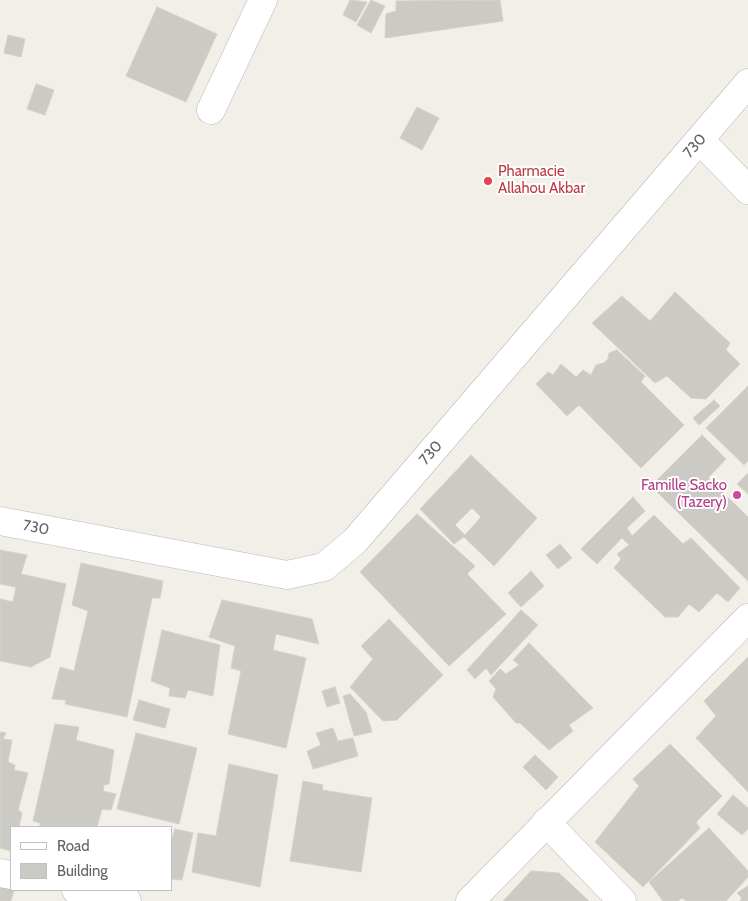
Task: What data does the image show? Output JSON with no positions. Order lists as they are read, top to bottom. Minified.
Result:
{"streets":{"street":["730"]},"places":["Pharmacie Allahou Akbar","Famille Sacko (Tazery)"],"legend":["Road","Building"]}
